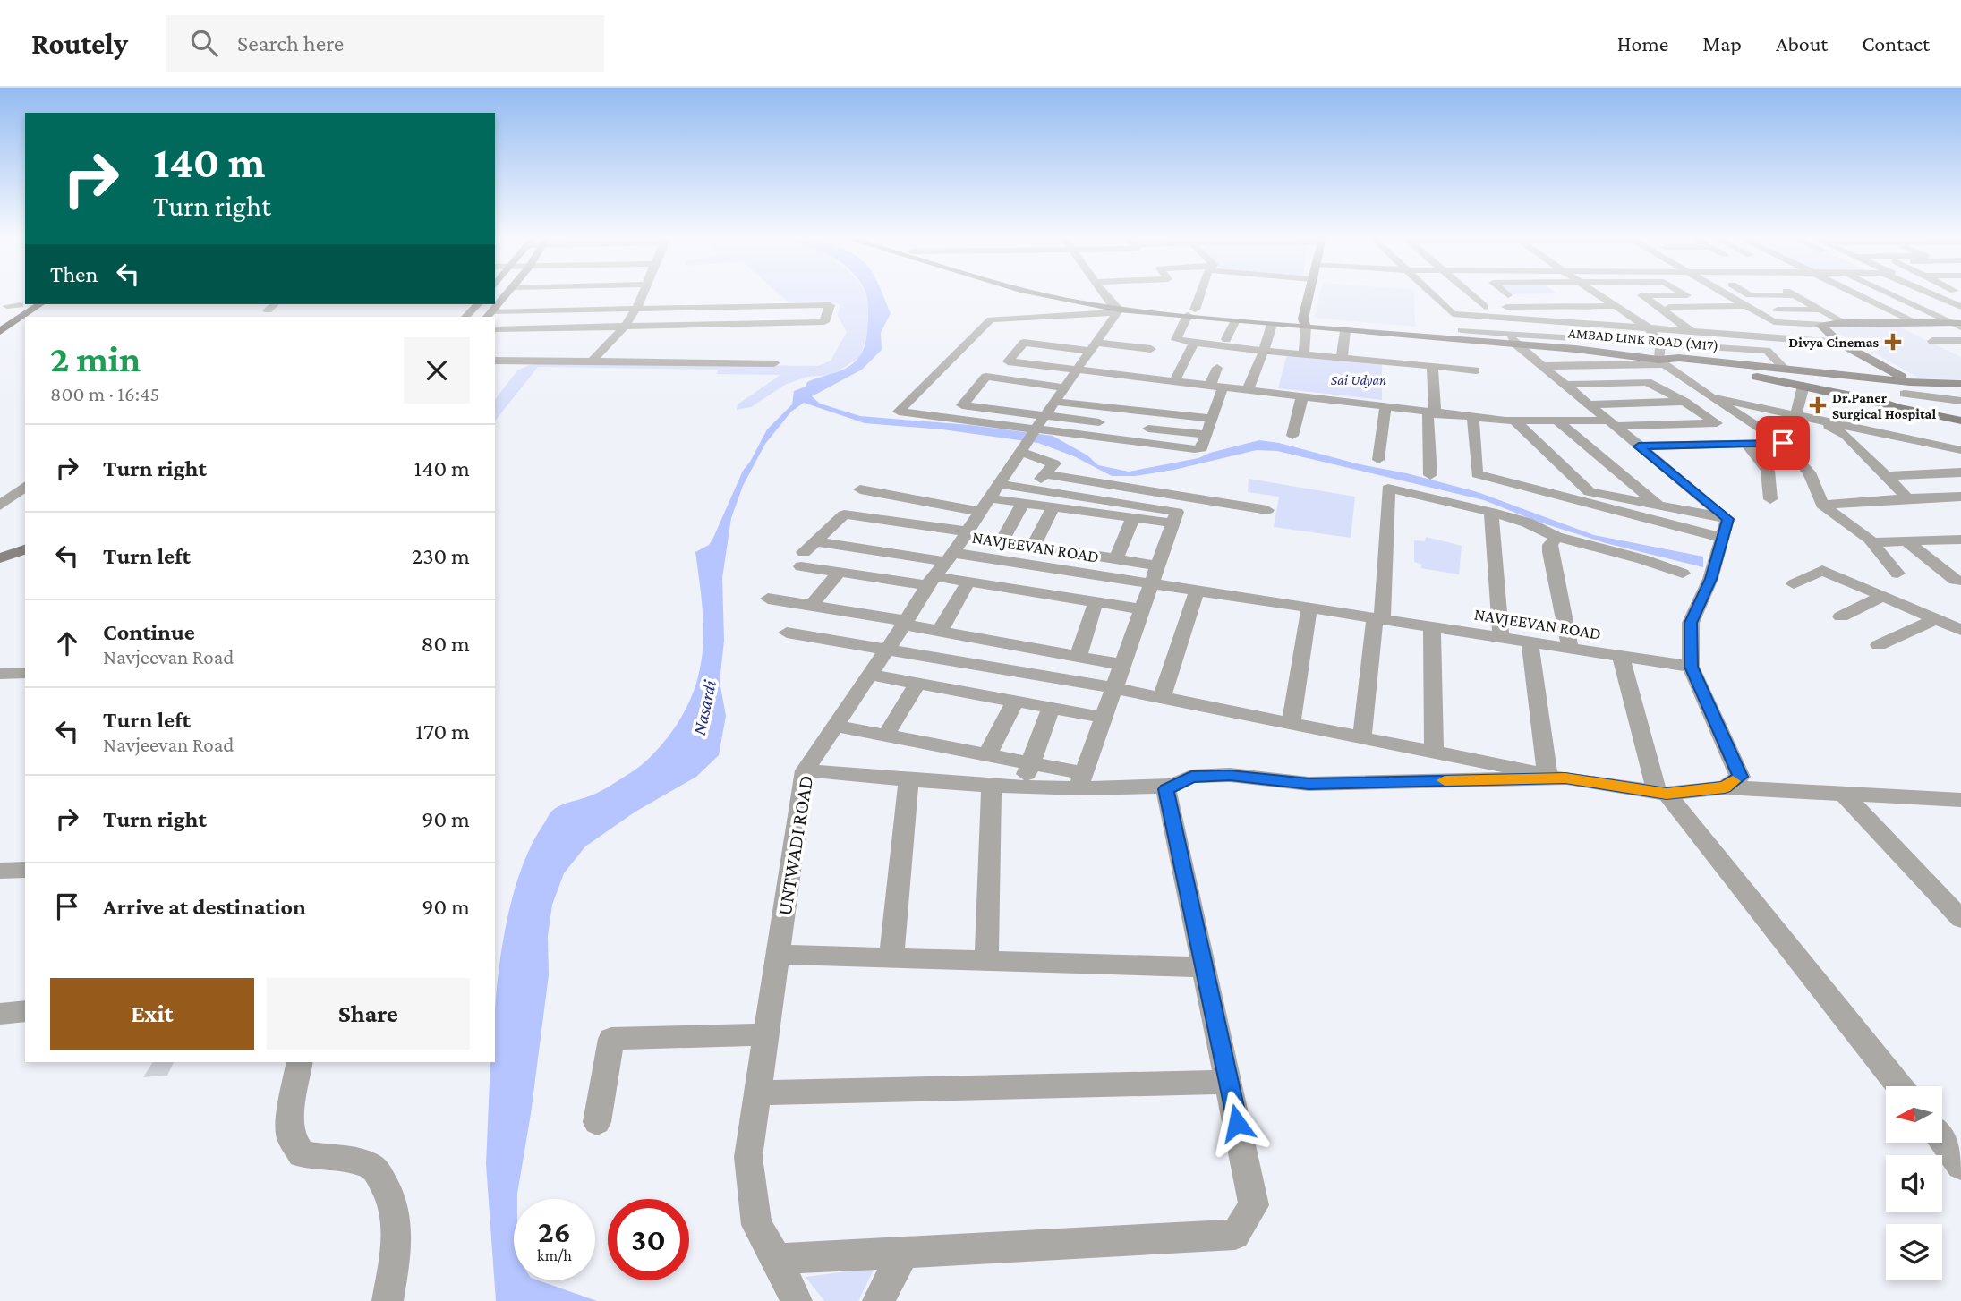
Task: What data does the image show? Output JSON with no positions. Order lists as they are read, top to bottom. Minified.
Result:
{"streets":{"main road":["AMBAD LINK ROAD (M17)"],"street":["NAVJEEVAN ROAD","UNTWADI ROAD"]},"crossings":[["NAVJEEVAN ROAD","UNTWADI ROAD"]],"water":["Nasardi"],"parks":["Sai Udyan"],"places":{"health":["Divya Cinemas","Dr.Paner Surgical Hospital"]},"north":"left","page":{"header":"Routely","search":"Search here","nav":["Home","Map","About","Contact"],"turn":["140 m","Turn right"],"then":"Then","heading":["2 min","800 m · 16:45"],"list":[{"name":"Turn right","value":"140 m"},{"name":"Turn left","value":"230 m"},{"name":"Continue","note":"Navjeevan Road","value":"80 m"},{"name":"Turn left","note":"Navjeevan Road","value":"170 m"},{"name":"Turn right","value":"90 m"},{"name":"Arrive at destination","value":"90 m"}],"buttons":["Exit","Share"],"speed":"26 km/h","limit":"30"}}
